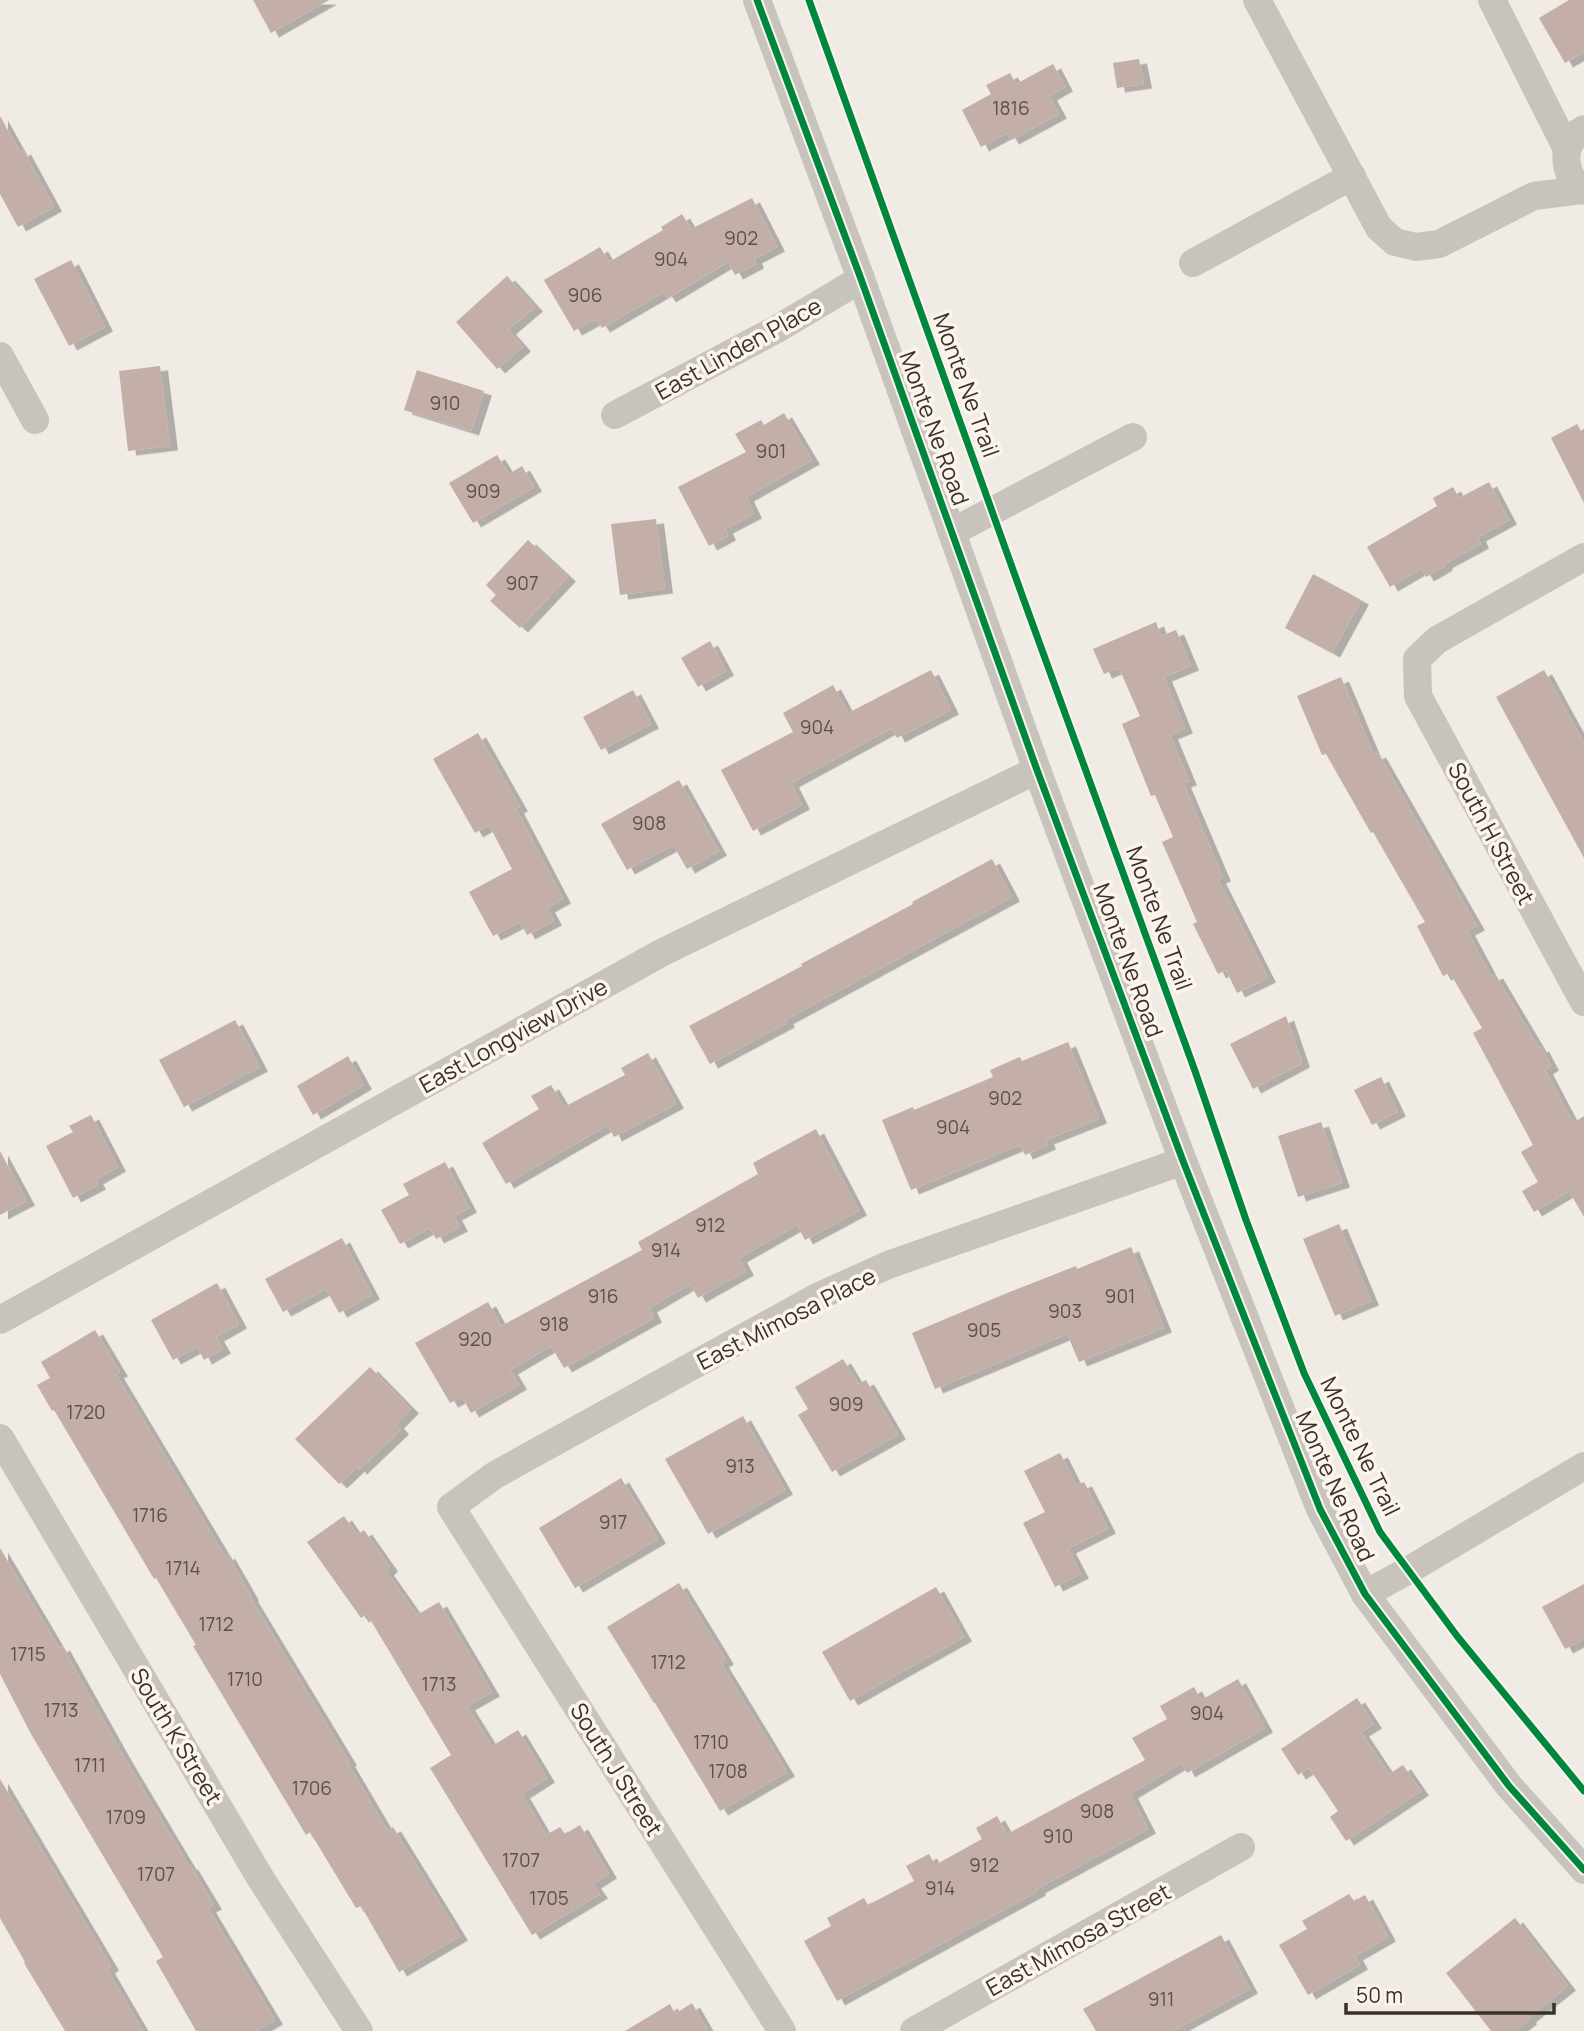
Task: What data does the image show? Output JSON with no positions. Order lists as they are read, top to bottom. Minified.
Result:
{"streets":{"street":["East Linden Place","Monte Ne Road","South H Street","East Longview Drive","East Mimosa Place","South K Street","South J Street","East Mimosa Street"],"cycle path":["Monte Ne Trail"]},"crossings":[["East Linden Place","Monte Ne Road"],["Monte Ne Road","East Longview Drive"],["Monte Ne Road","East Mimosa Place"],["East Mimosa Place","South J Street"]],"house_numbers":["1816","902","904","906","910","901","909","907","904","908","902","904","912","914","916","901","903","918","905","920","909","1720","913","1716","917","1714","1712","1715","1712","1710","1713","1713","904","1710","1711","1708","1706","908","1709","910","1707","912","1707","914","1705","911"],"scale_bar":"50 m"}
